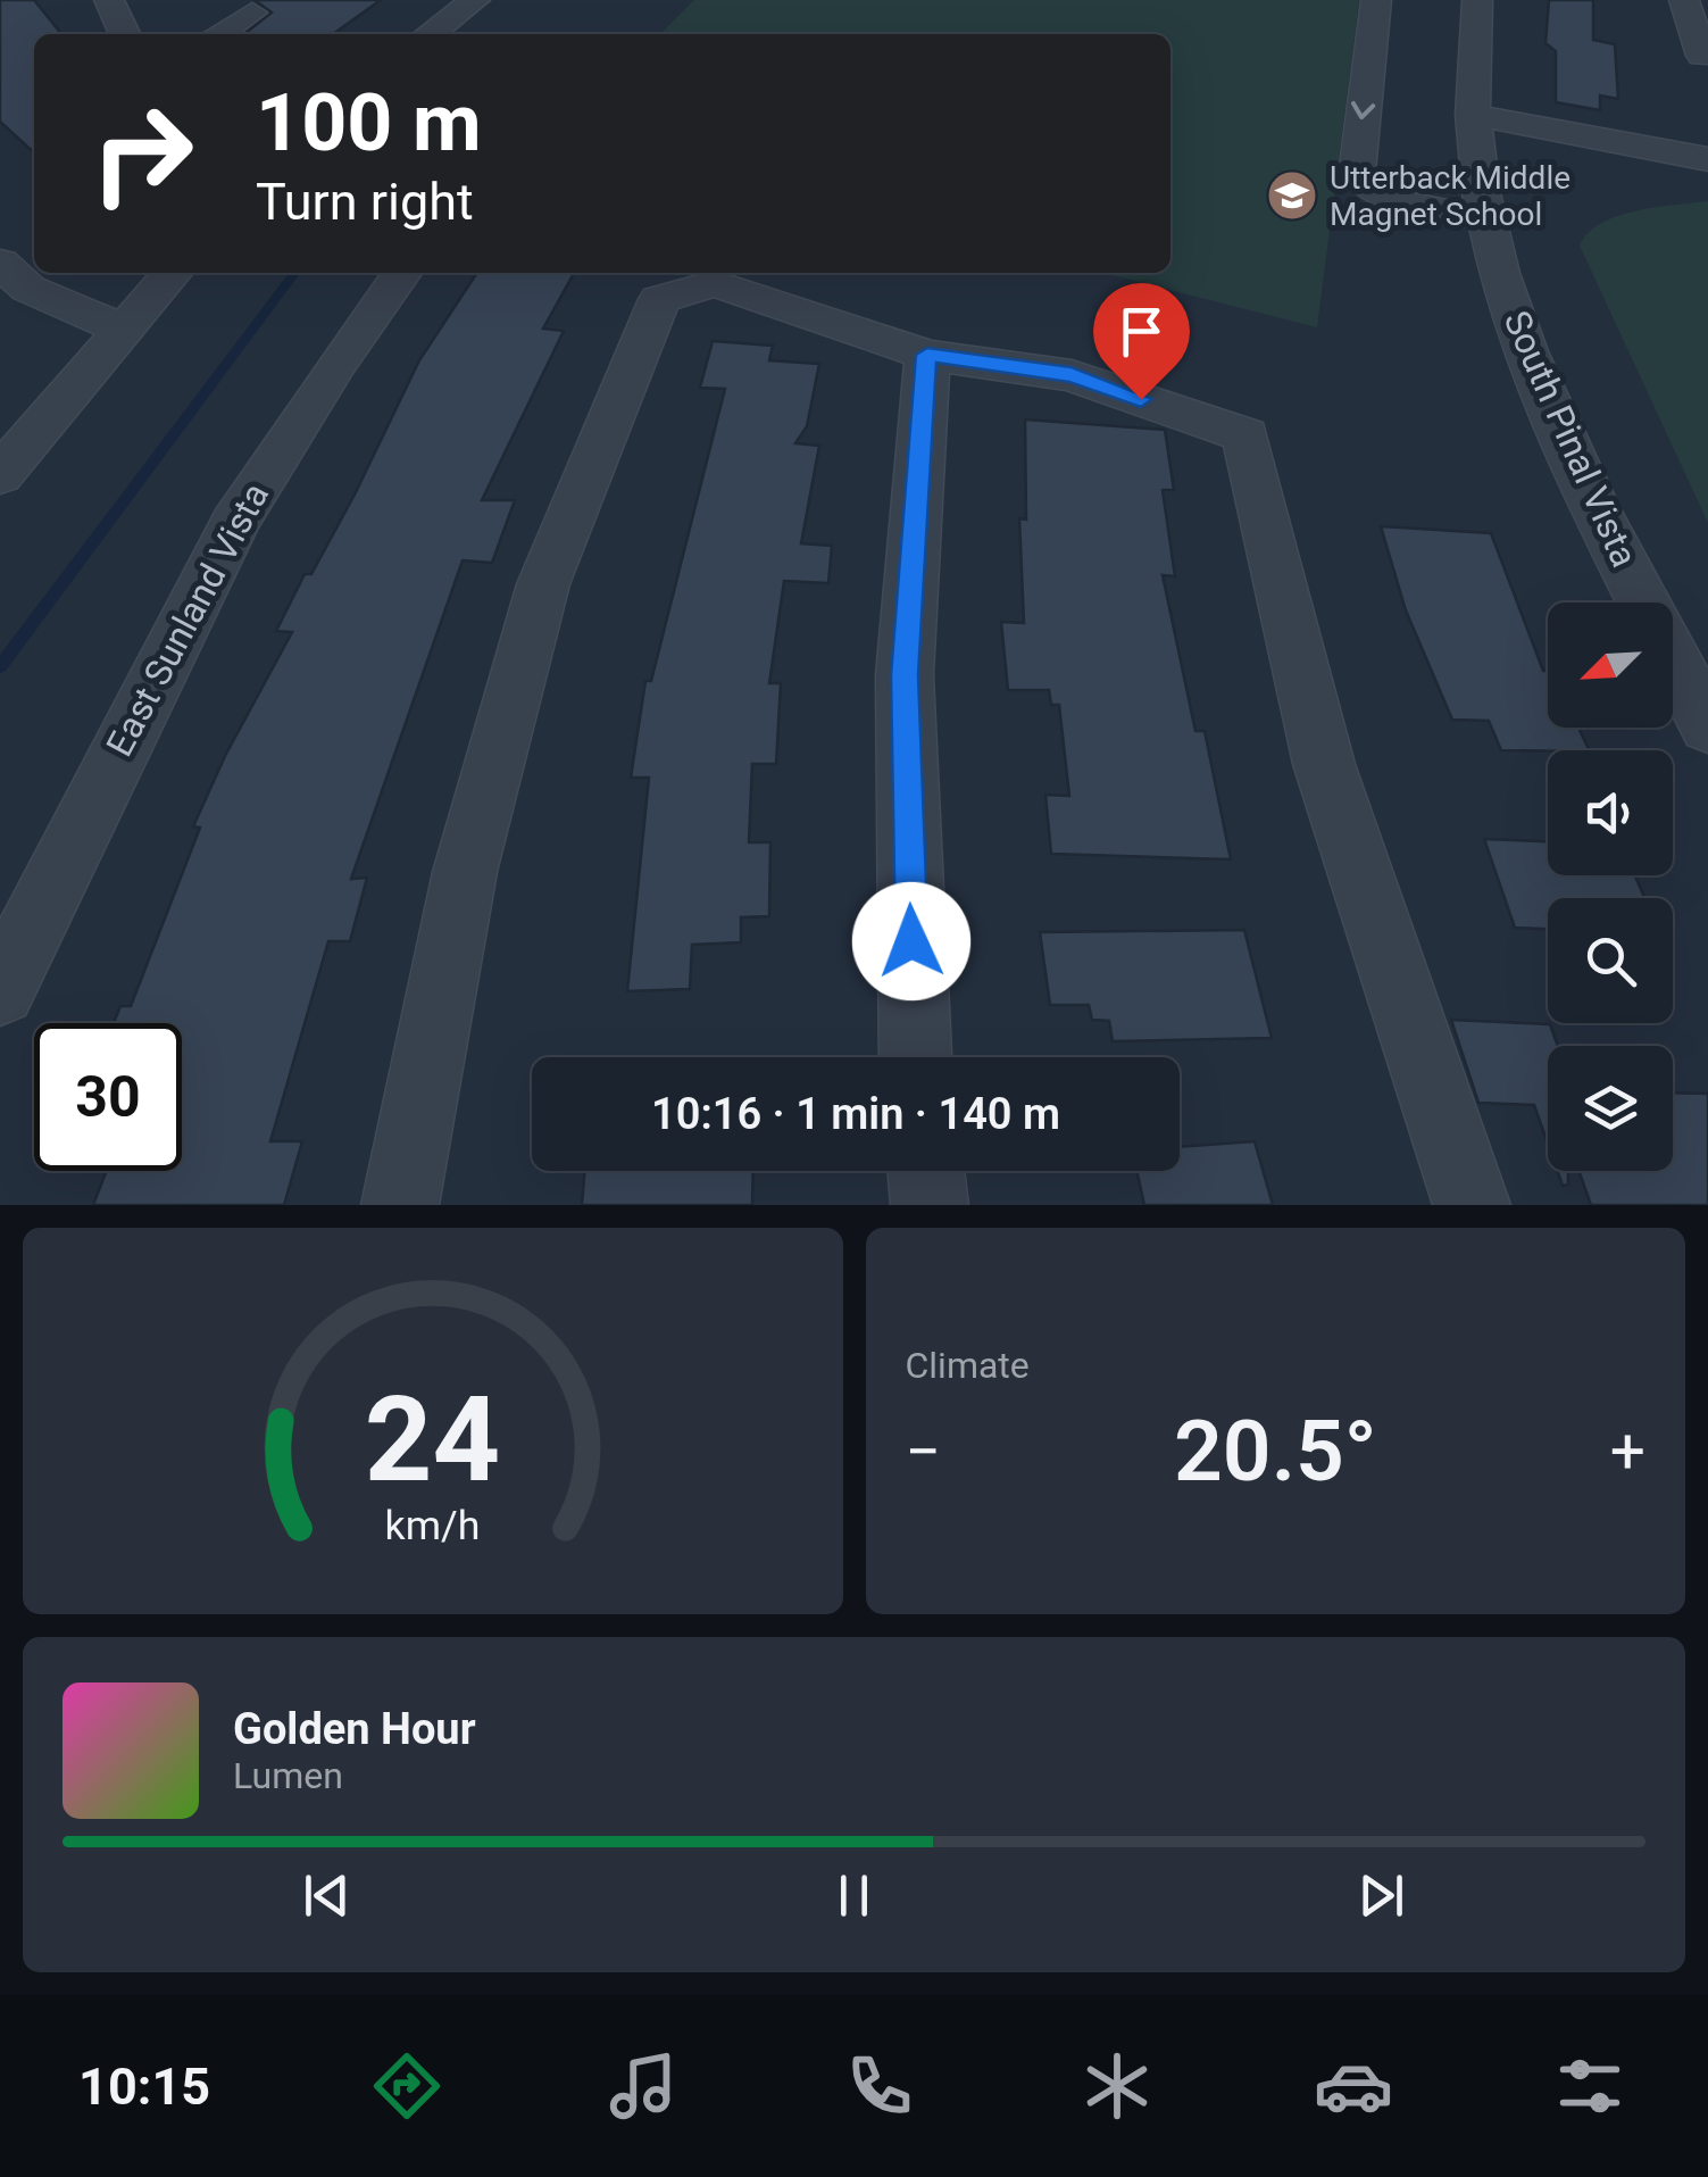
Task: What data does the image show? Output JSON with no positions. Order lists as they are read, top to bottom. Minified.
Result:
{"streets":{"street":["South Pinal Vista","East Sunland Vista"]},"places":{"school or university":["Utterback Middle Magnet School"]},"north":"bottom left","page":{"turn":["100 m","Turn right"],"limit":"30","trip":"10:16 · 1 min · 140 m","tile":"Climate","heat":["−","20.5°","+"],"song":["Golden Hour","Lumen"],"tabs":"10:15","gauge":["24","km/h"]}}
